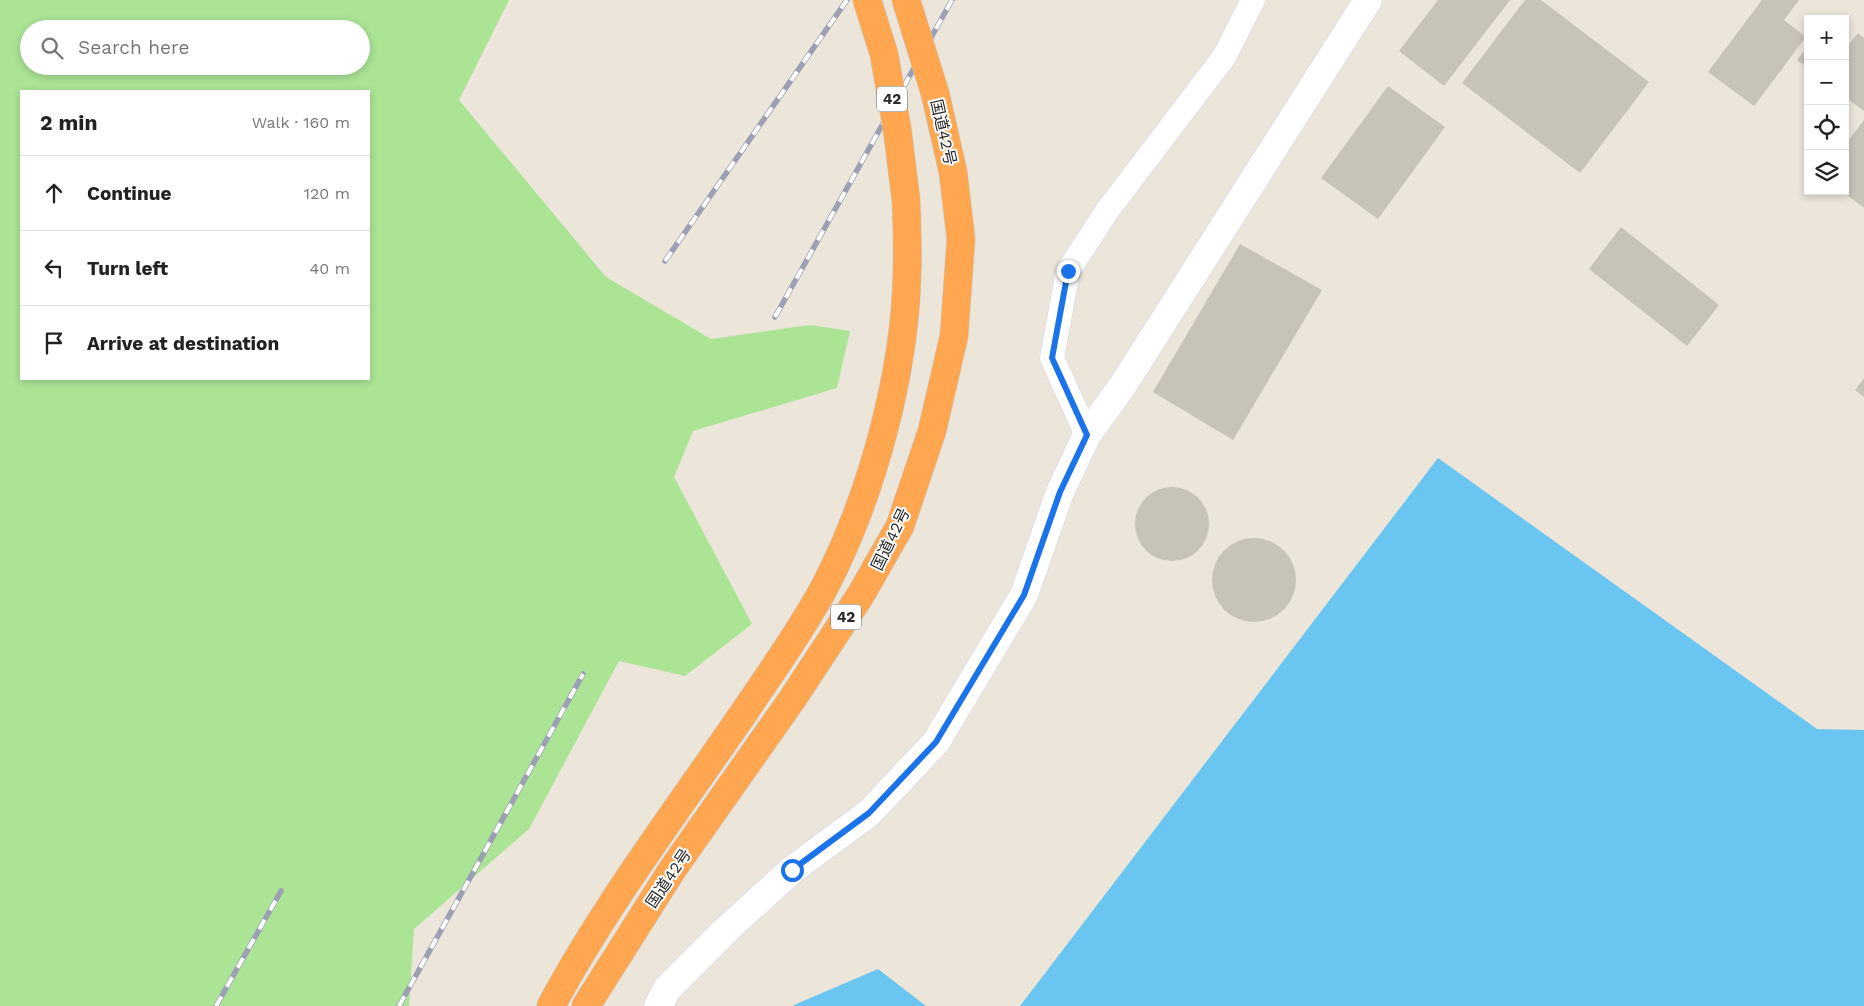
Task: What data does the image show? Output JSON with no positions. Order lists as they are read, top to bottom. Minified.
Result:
{"streets":{"highway":["42","国道42号"]},"page":{"map_buttons":["+","−"],"search":"Search here","heading":["2 min","Walk · 160 m"],"list":[["Continue","120 m"],["Turn left","40 m"],"Arrive at destination"]}}
